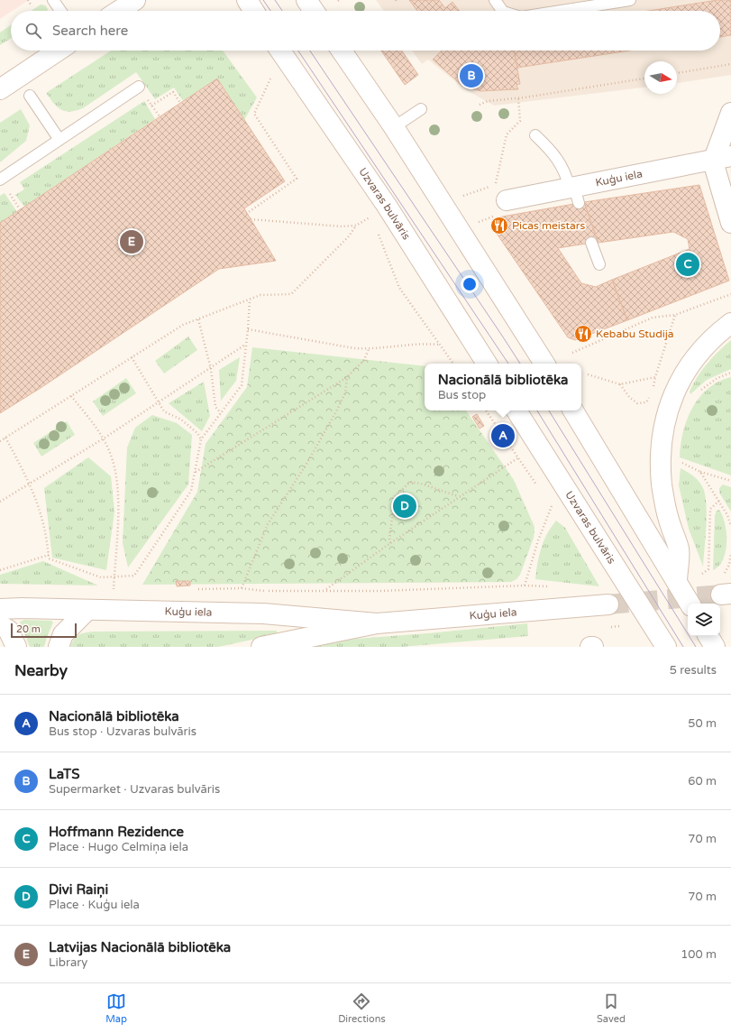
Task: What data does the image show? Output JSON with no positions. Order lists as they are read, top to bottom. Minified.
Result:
{"streets":{"main road":["Kuģu iela","Uzvaras bulvāris"]},"places":{"restaurant":["Picas meistars","Kebabu Studija"]},"scale_bar":"20 m","north":"right","page":{"search":"Search here","pins":["B","E","C","A","D"],"popup":["Nacionālā bibliotēka","Bus stop"],"scale":"20 m","heading":["Nearby","5 results"],"list":[{"mark":"A","name":"Nacionālā bibliotēka","note":"Bus stop · Uzvaras bulvāris","value":"50 m"},{"mark":"B","name":"LaTS","note":"Supermarket · Uzvaras bulvāris","value":"60 m"},{"mark":"C","name":"Hoffmann Rezidence","note":"Place · Hugo Celmiņa iela","value":"70 m"},{"mark":"D","name":"Divi Raiņi","note":"Place · Kuģu iela","value":"70 m"},{"mark":"E","name":"Latvijas Nacionālā bibliotēka","note":"Library","value":"100 m"}],"nav":["Map","Directions","Saved"]}}
